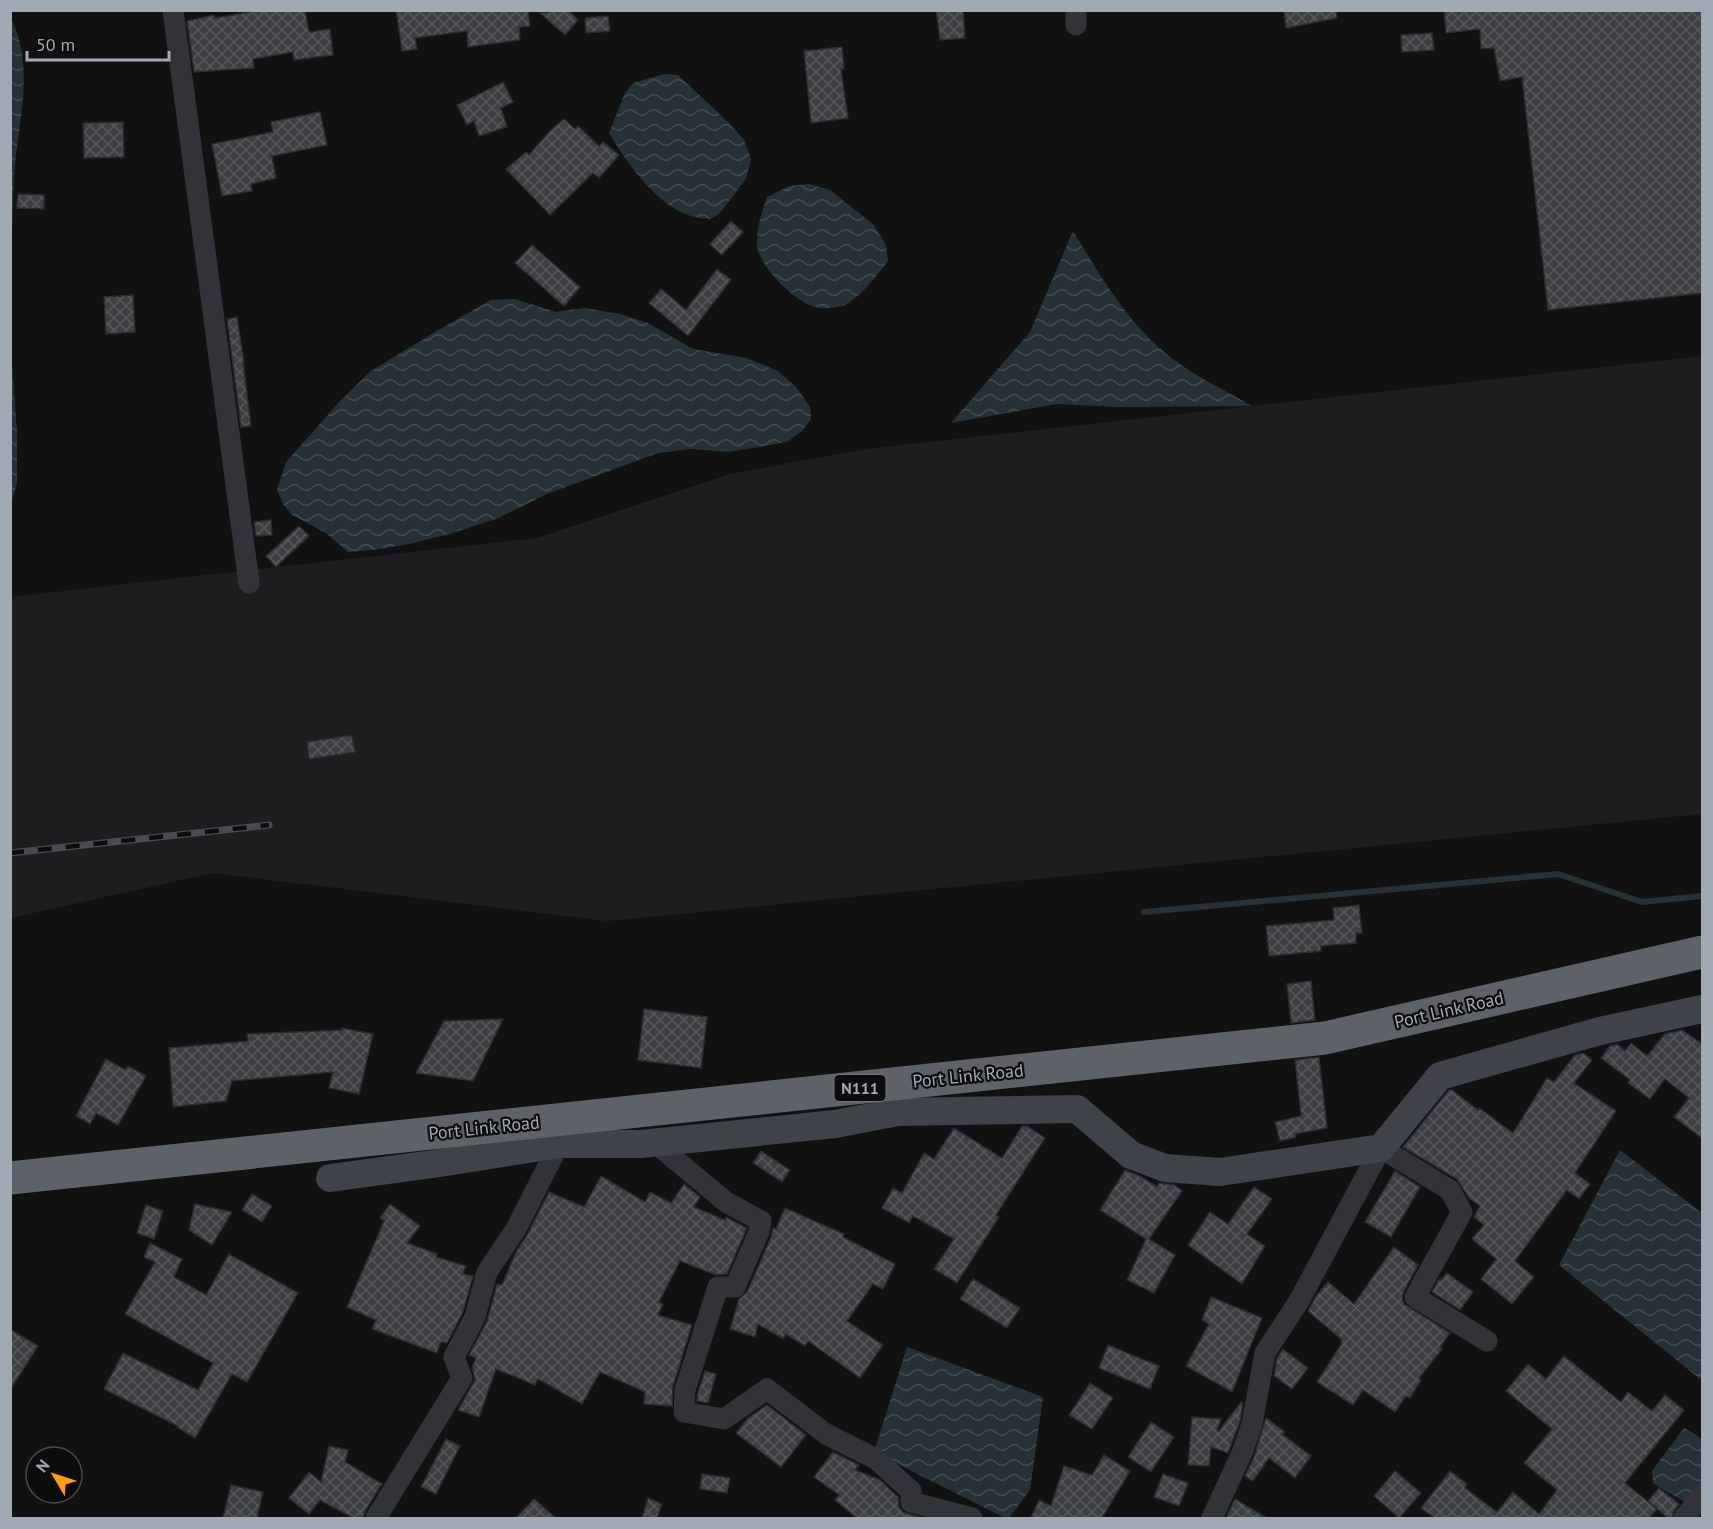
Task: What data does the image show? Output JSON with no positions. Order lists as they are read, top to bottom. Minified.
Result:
{"streets":{"highway":["Port Link Road","N111"]},"scale_bar":"50 m","north":"top left"}
